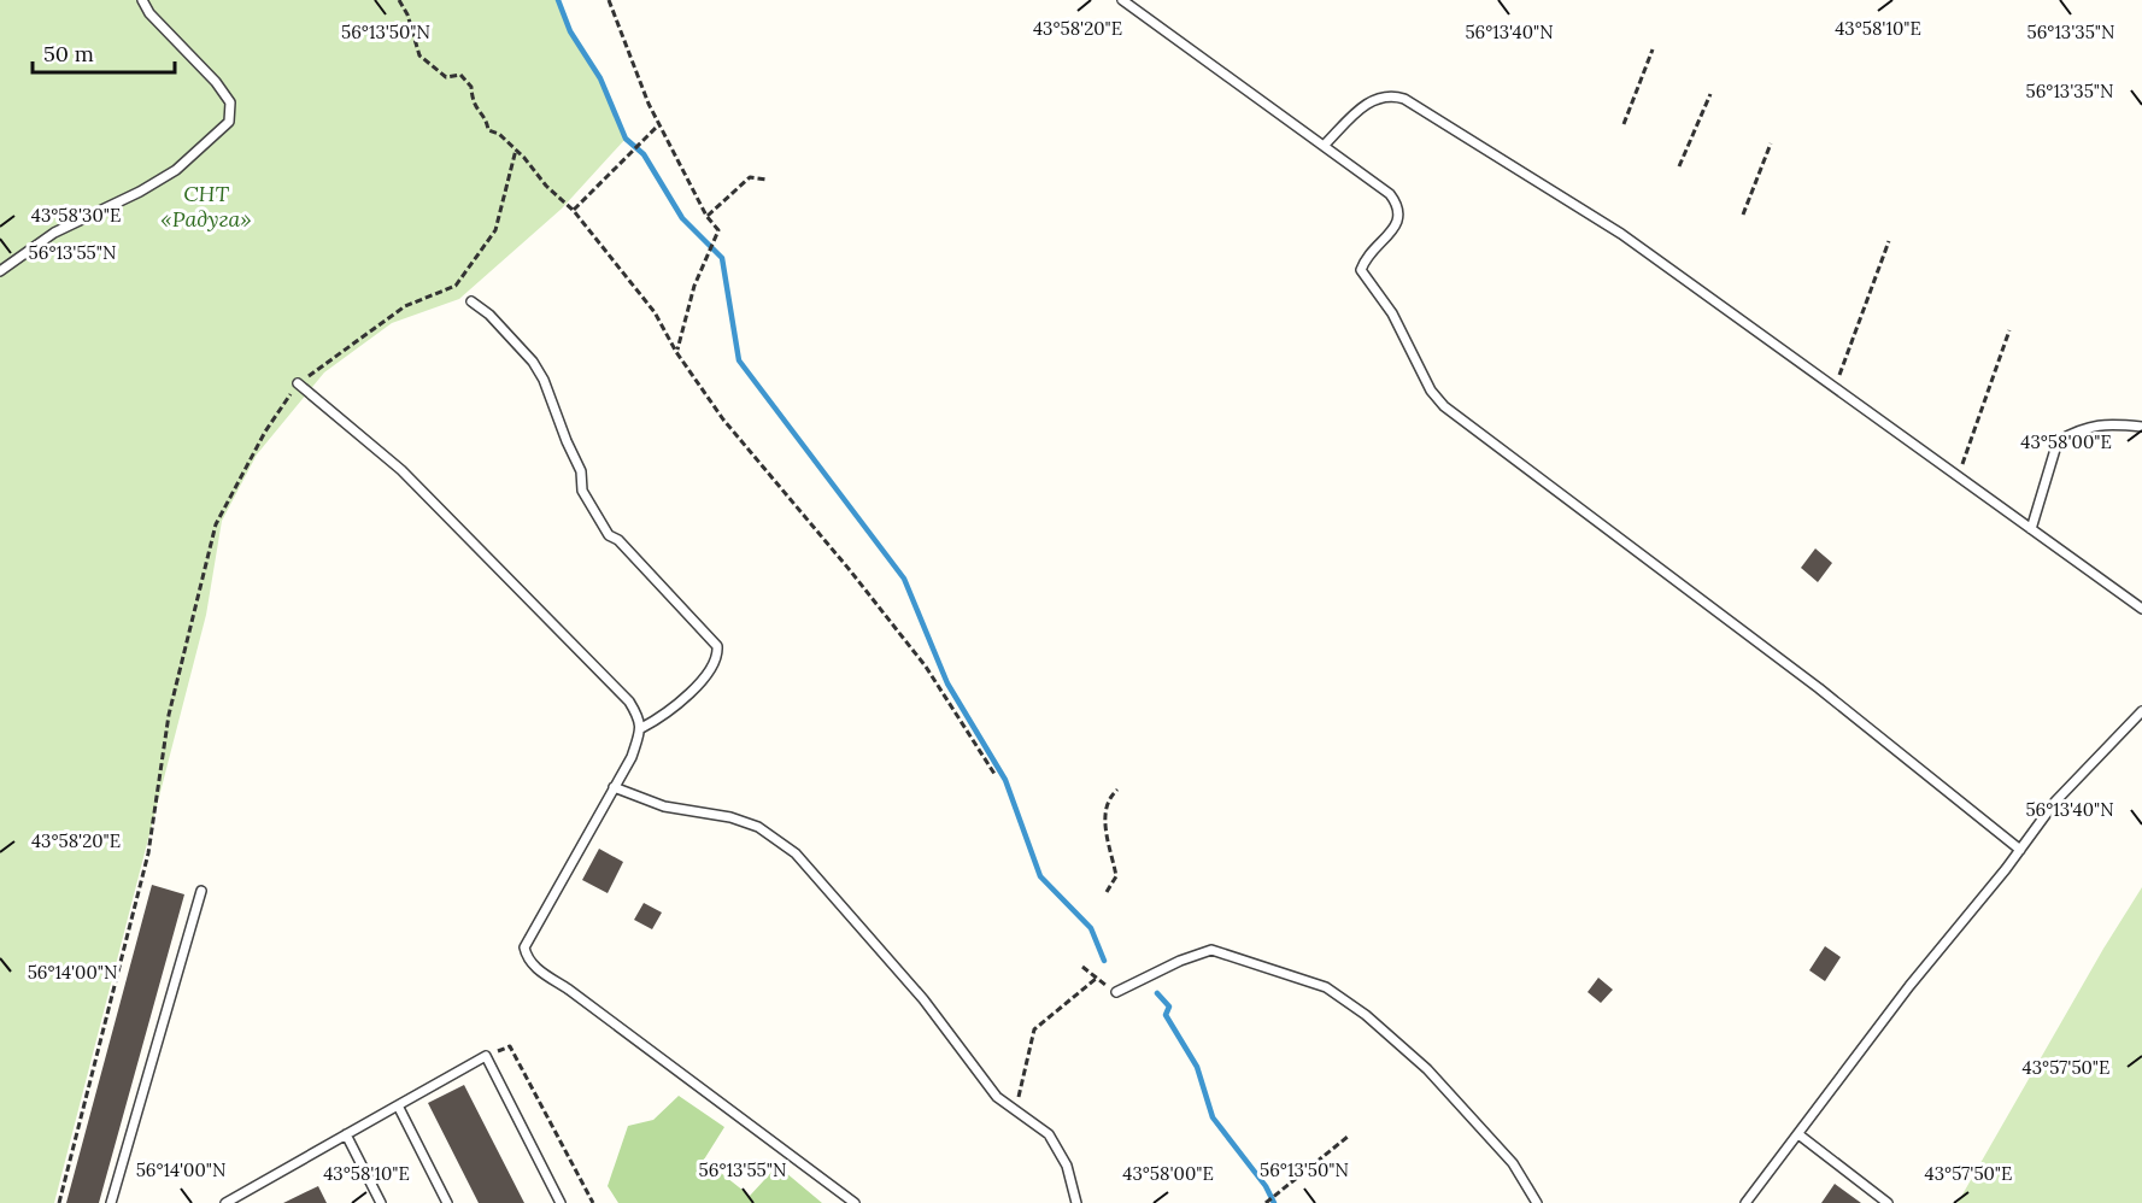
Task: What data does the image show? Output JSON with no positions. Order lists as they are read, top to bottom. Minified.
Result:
{"parks":["СНТ «Радуга»"],"scale_bar":"50 m","coordinates":["43°58'20\"E","43°58'10\"E","56°13'35\"N","56°13'50\"N","56°13'40\"N","43°58'30\"E","56°13'55\"N","43°58'00\"E","56°14'00\"N","43°57'50\"E"]}
